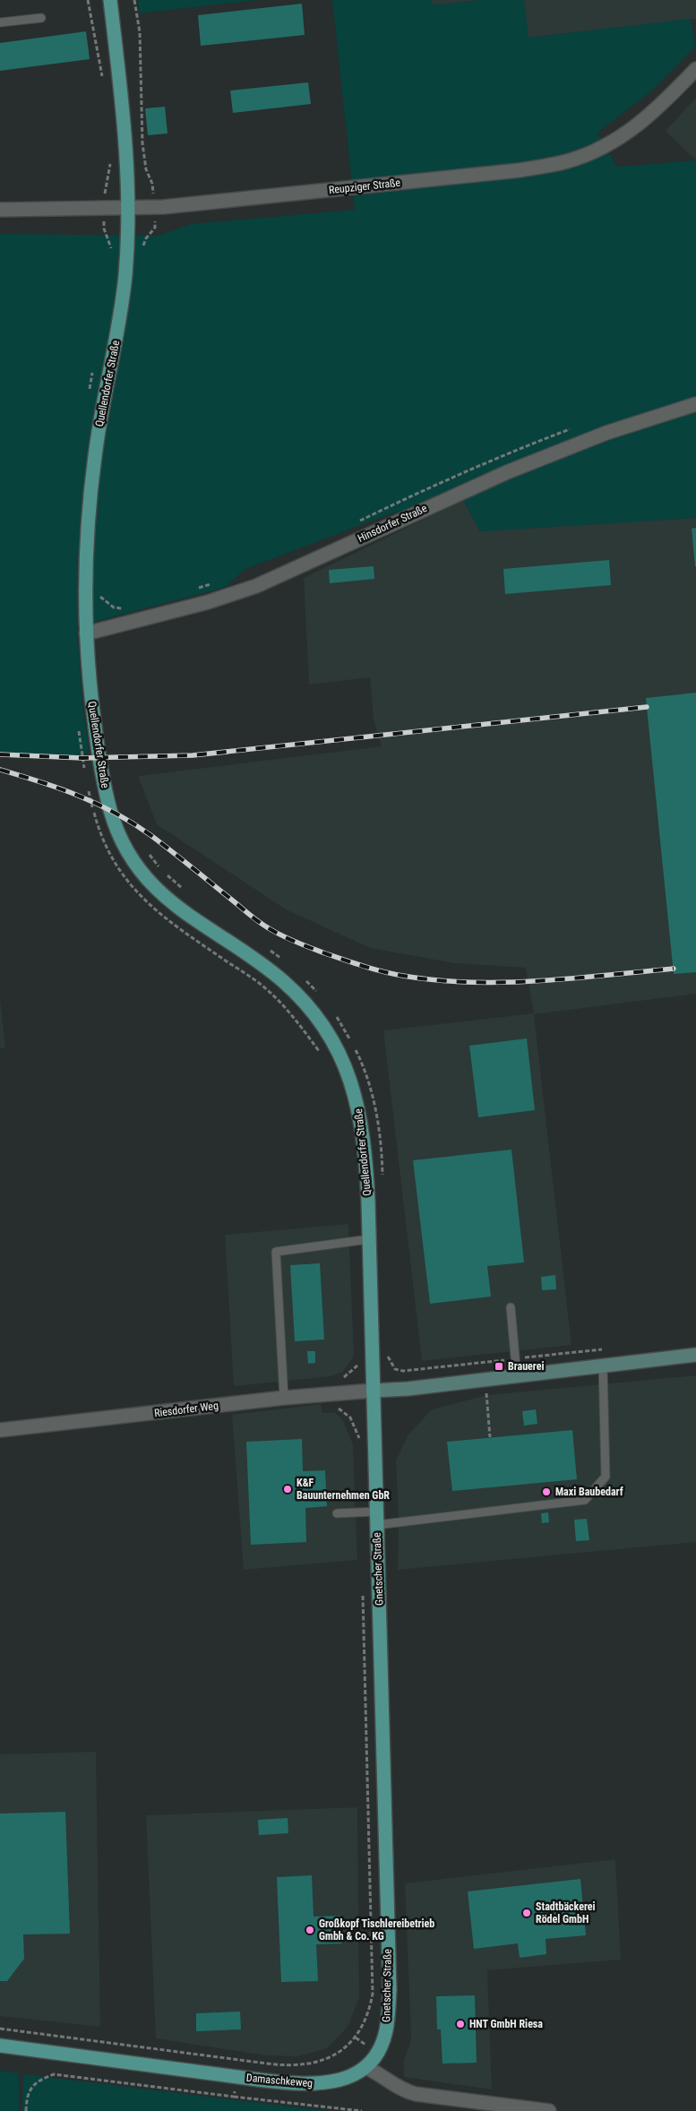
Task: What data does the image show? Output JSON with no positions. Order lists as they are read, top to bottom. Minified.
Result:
{"streets":{"main road":["Quellendorfer Straße","Gnetscher Straße","Damaschkeweg"],"street":["Reupziger Straße","Hinsdorfer Straße","Riesdorfer Weg"]},"crossings":[["Reupziger Straße","Quellendorfer Straße"],["Quellendorfer Straße","Hinsdorfer Straße"],["Quellendorfer Straße","Riesdorfer Weg"],["Quellendorfer Straße","Gnetscher Straße"],["Riesdorfer Weg","Gnetscher Straße"],["Gnetscher Straße","Damaschkeweg"]],"places":{"transit":["Brauerei"],"other":["K&F Bauunternehmen GbR","Maxi Baubedarf","Stadtbäckerei Rödel GmbH","Großkopf Tischlereibetrieb Gmbh & Co. KG","HNT GmbH Riesa"]}}
